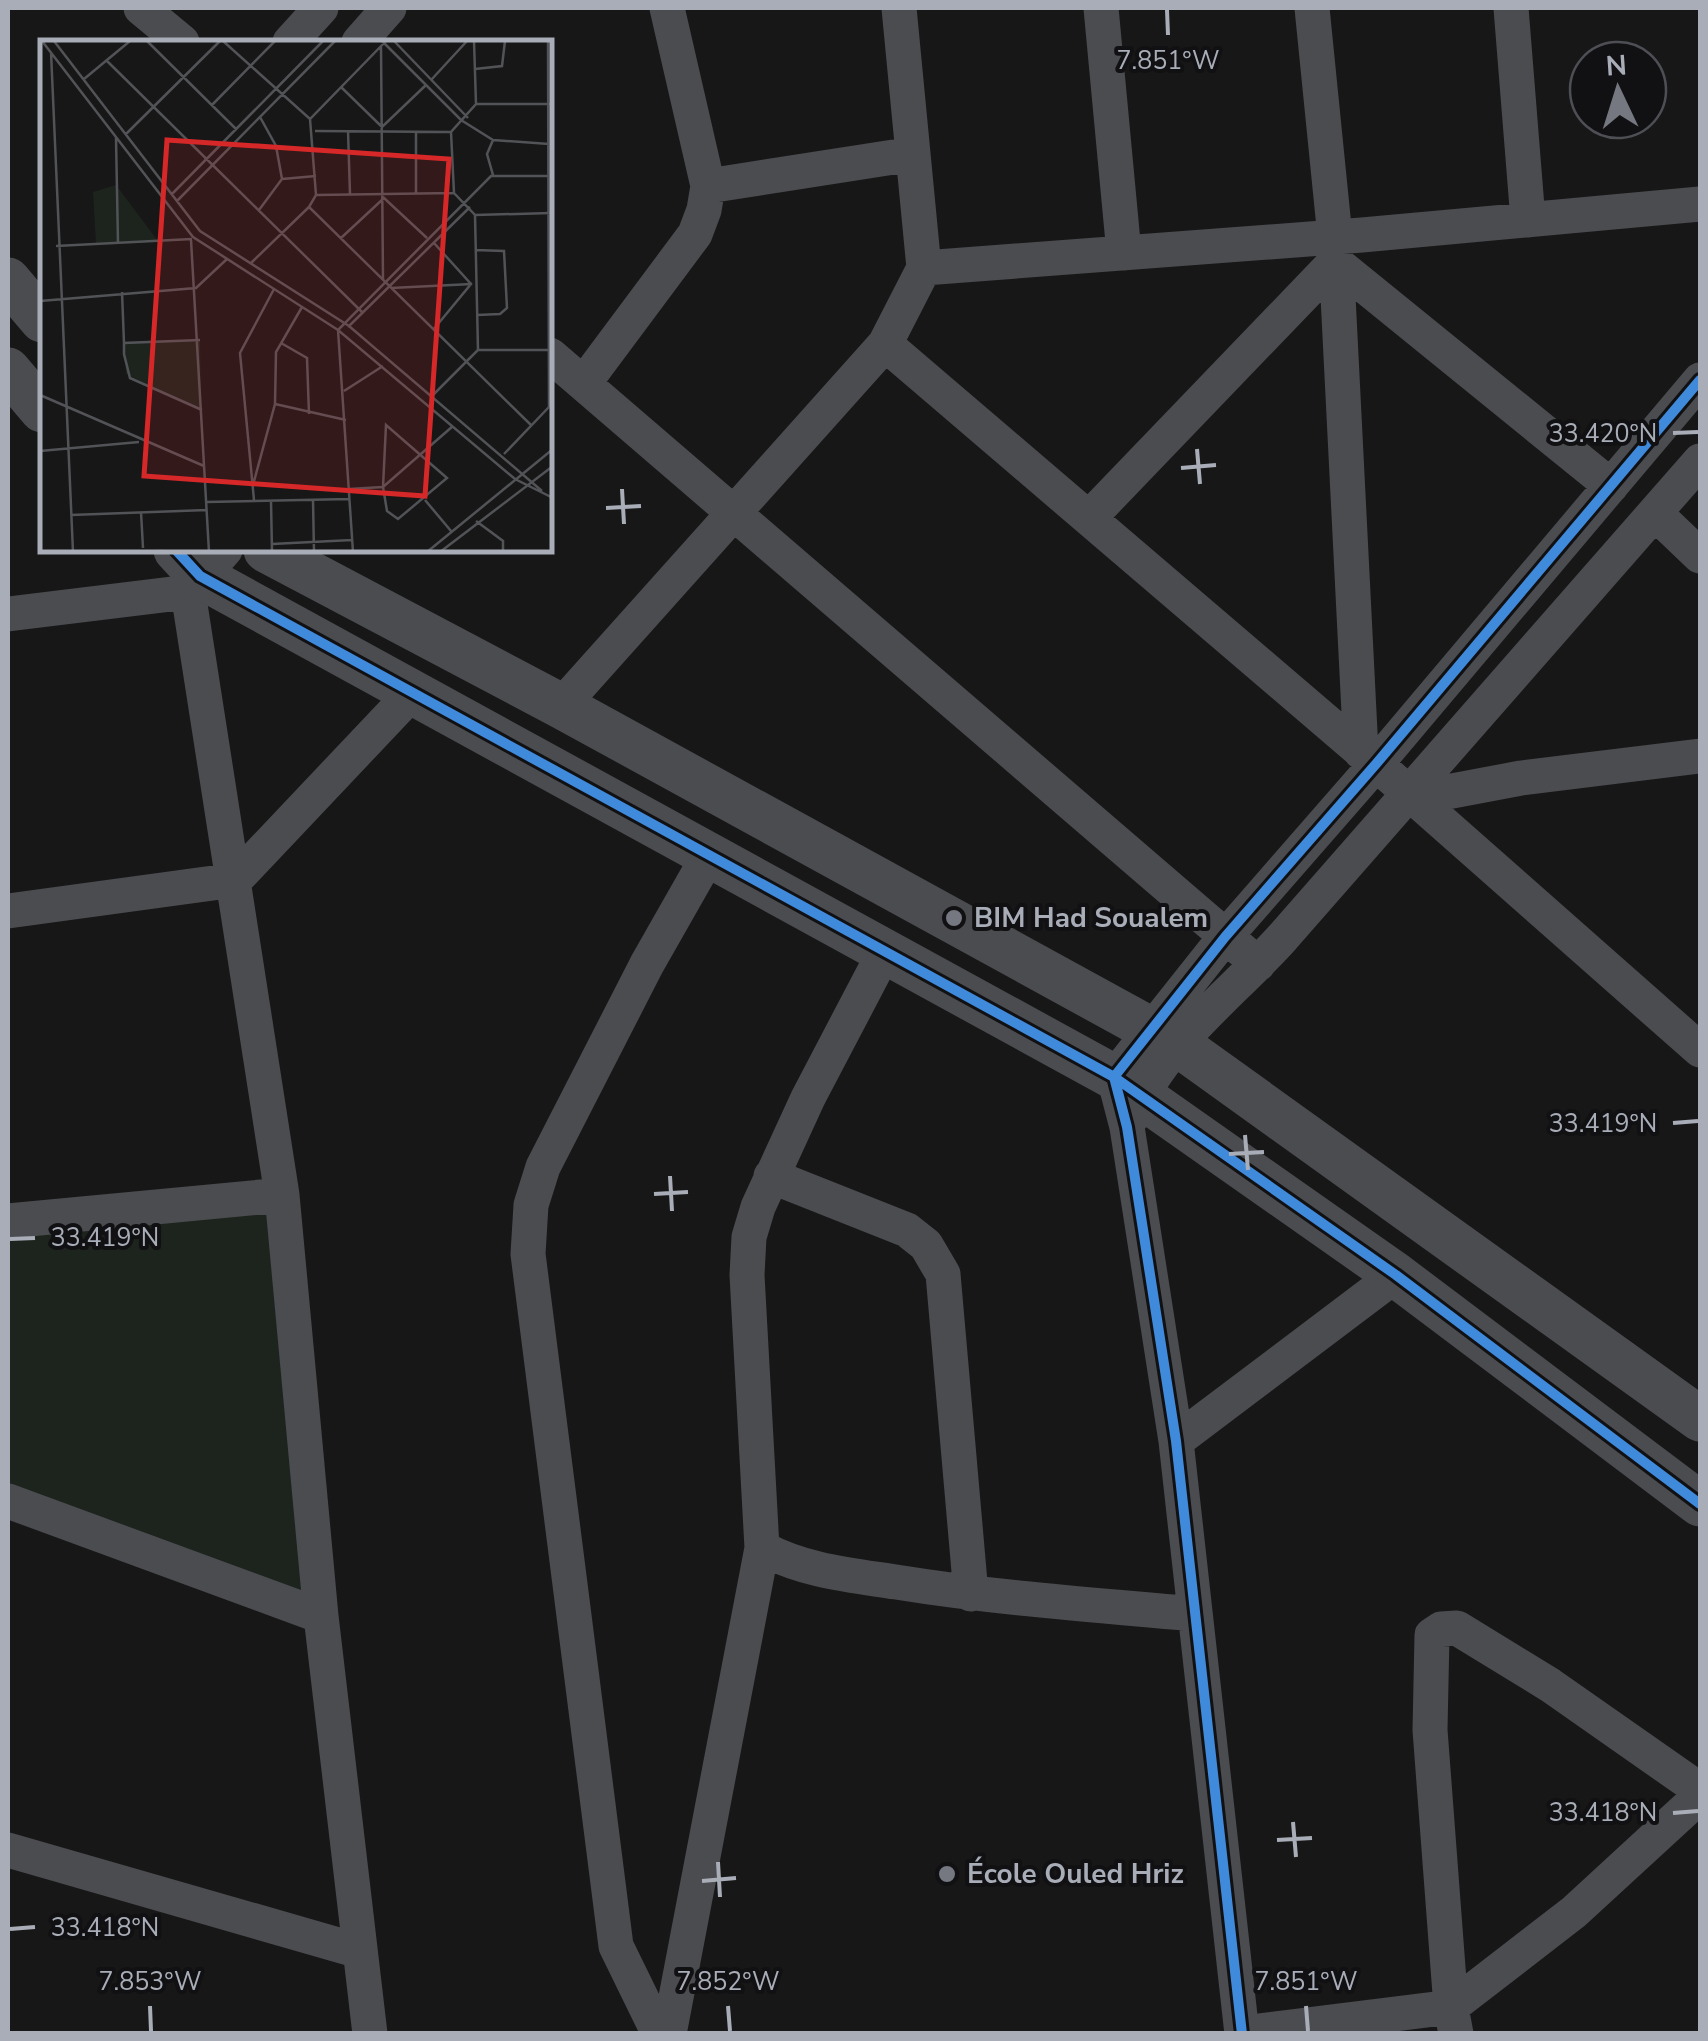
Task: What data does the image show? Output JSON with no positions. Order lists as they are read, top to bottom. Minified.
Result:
{"places":["BIM Had Soualem","École Ouled Hriz"],"north":"top","coordinates":["7.851°W","33.420°N","33.419°N","33.418°N","7.853°W","7.852°W"]}
